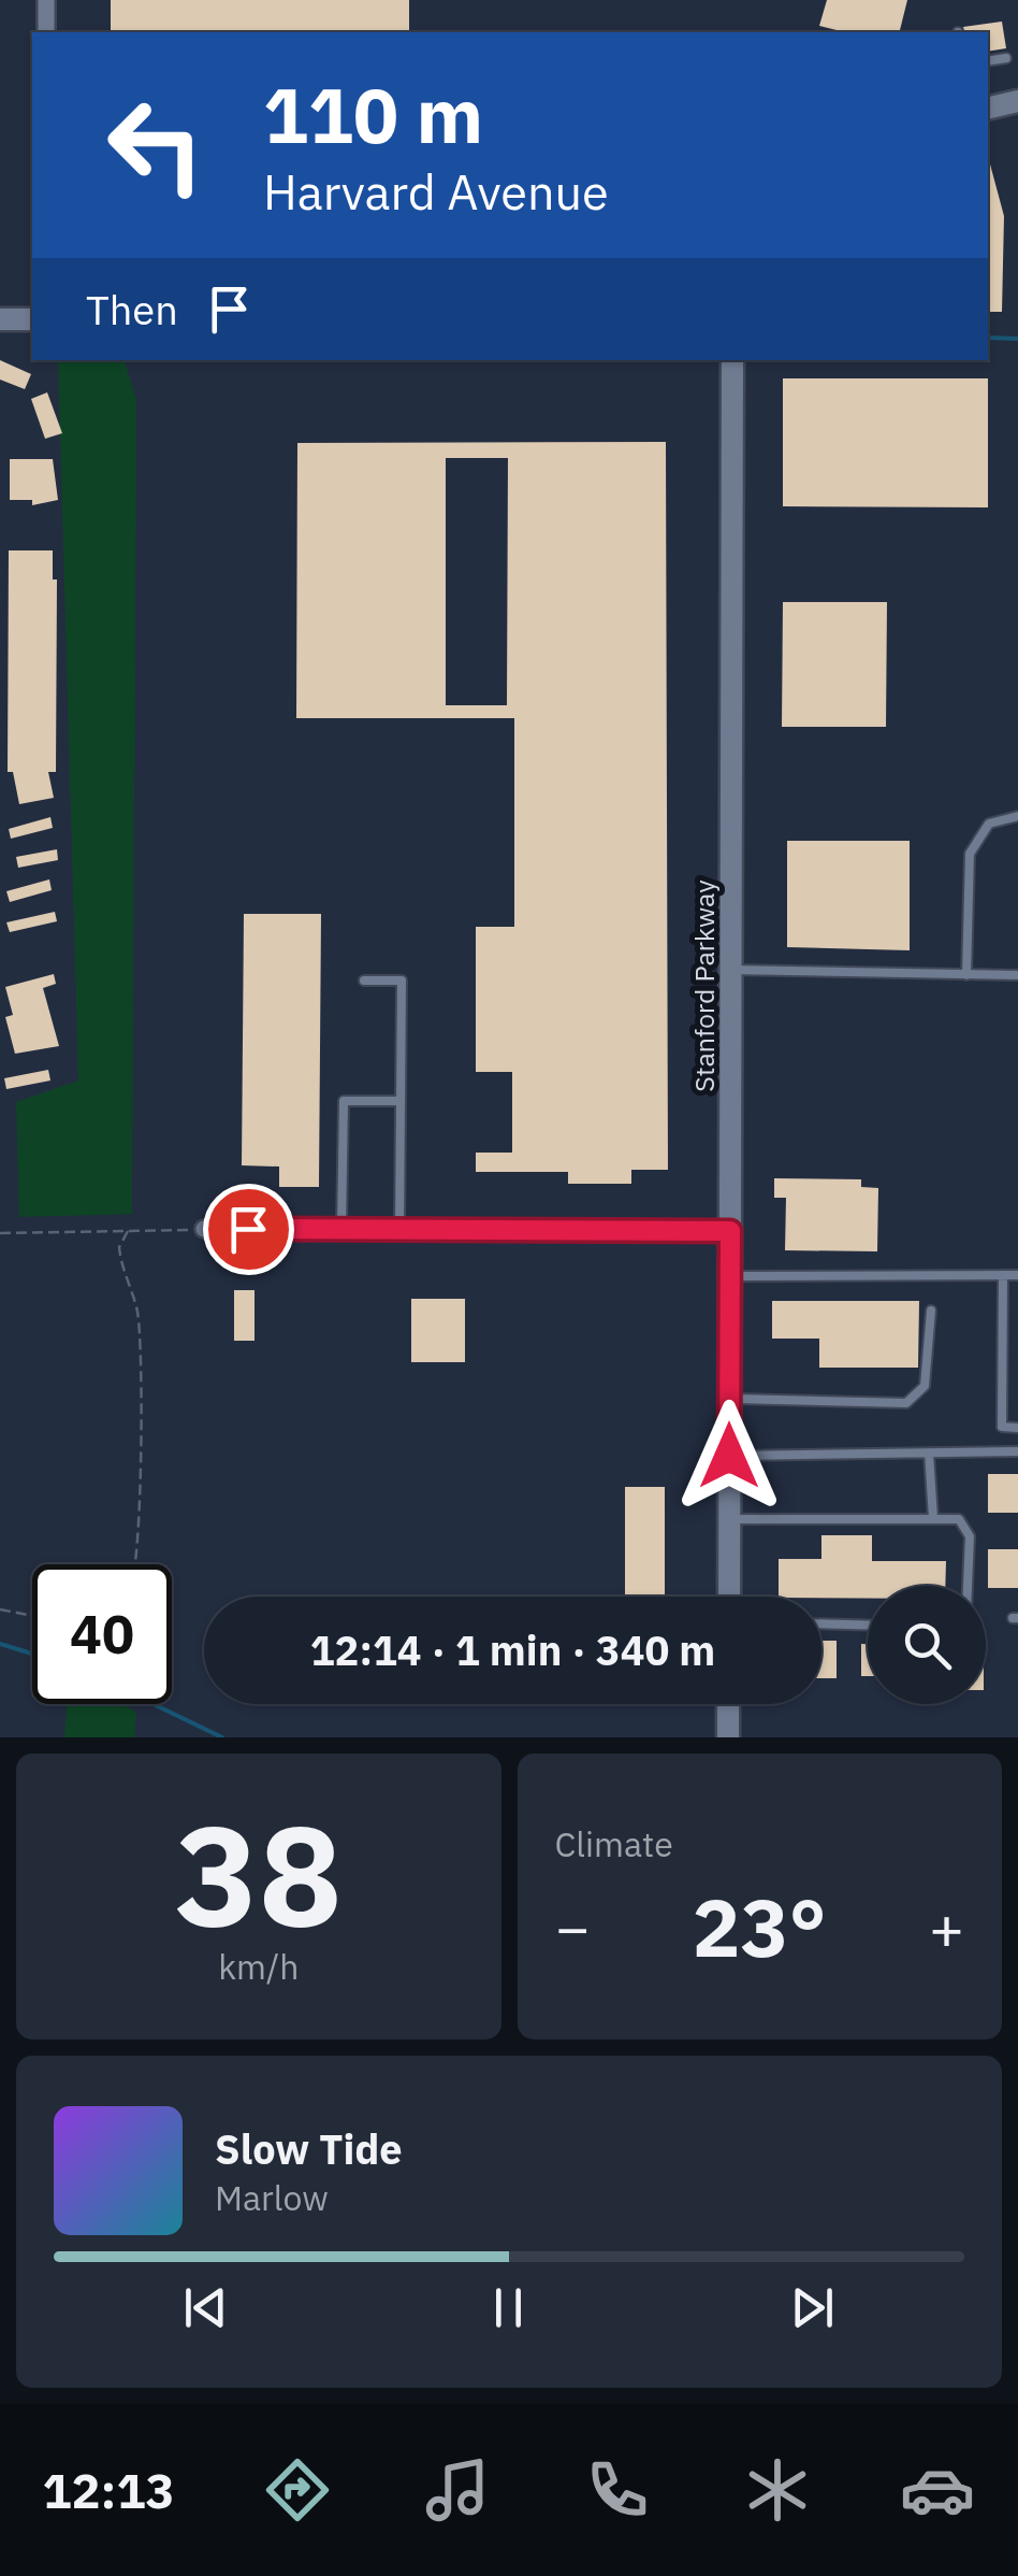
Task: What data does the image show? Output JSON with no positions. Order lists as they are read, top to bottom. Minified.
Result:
{"streets":{"street":["Stanford Parkway"]},"page":{"turn":["110 m","Harvard Avenue"],"then":"Then","limit":"40","trip":"12:14 · 1 min · 340 m","tile":[["38","km/h"],"Climate"],"heat":["−","23°","+"],"song":["Slow Tide","Marlow"],"tabs":"12:13"}}
